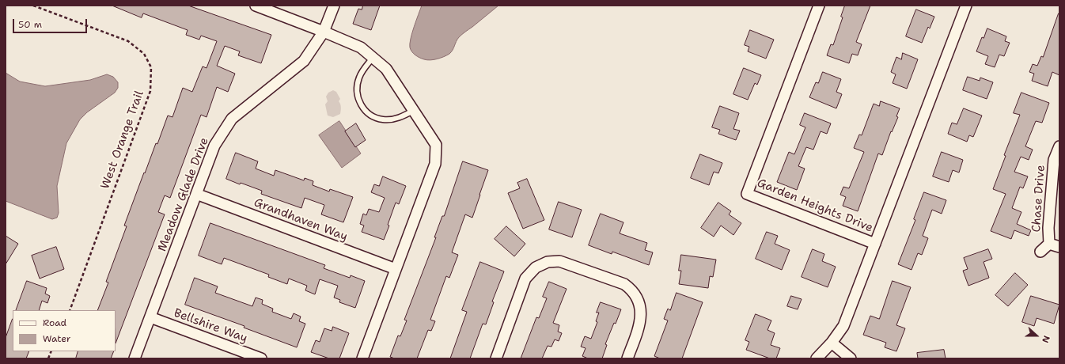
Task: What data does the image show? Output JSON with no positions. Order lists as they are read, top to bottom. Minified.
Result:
{"streets":{"street":["Meadow Glade Drive","Chase Drive","Garden Heights Drive","Grandhaven Way","Bellshire Way"],"path":["West Orange Trail"]},"crossings":[["Meadow Glade Drive","Grandhaven Way"],["Meadow Glade Drive","Bellshire Way"]],"legend":["Road","Water"],"scale_bar":"50 m","north":"right"}
